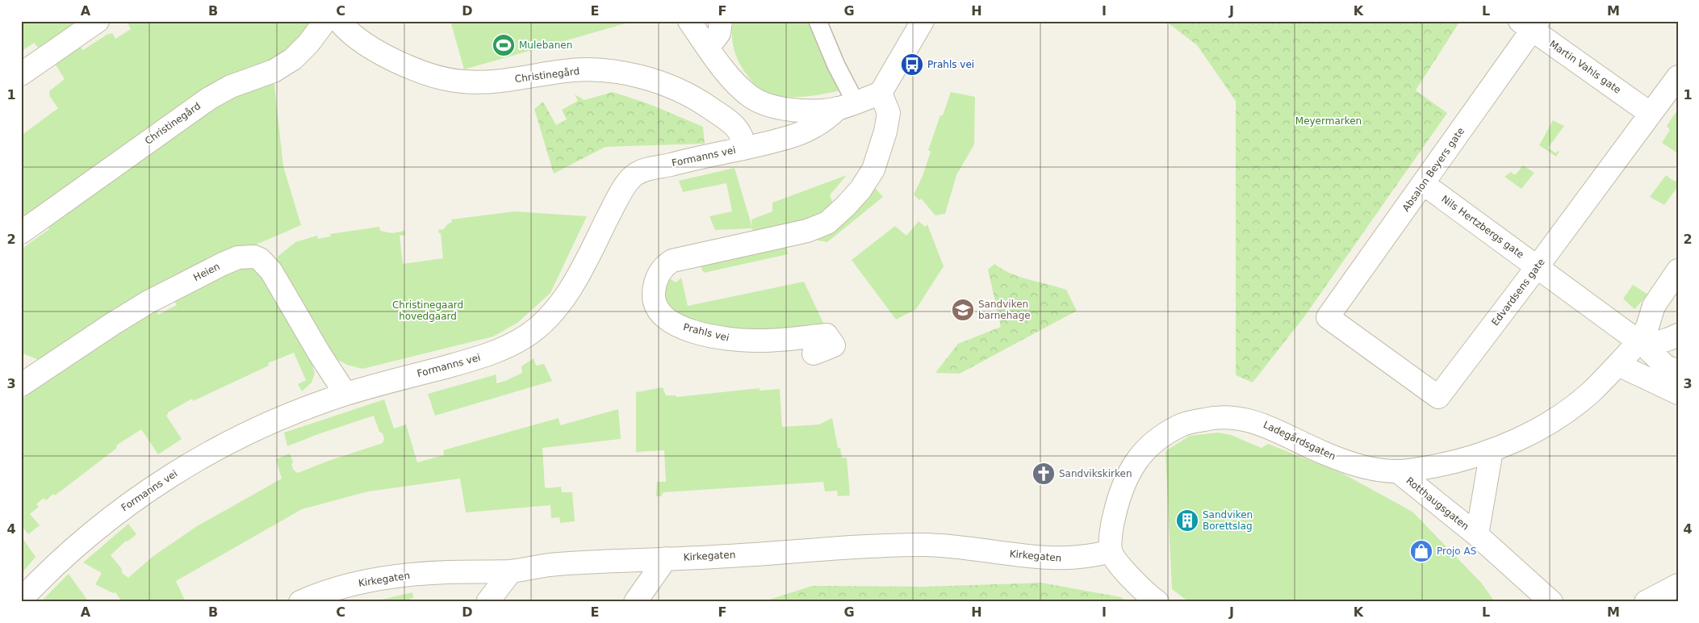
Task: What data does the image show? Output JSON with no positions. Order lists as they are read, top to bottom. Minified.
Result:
{"streets":{"street":["Martin Vahls gate","Christinegård","Formanns vei","Absalon Beyers gate","Nils Hertzbergs gate","Heien","Edvardsens gate","Prahls vei","Ladegårdsgaten","Rotthaugsgaten","Kirkegaten"]},"crossings":[["Martin Vahls gate","Absalon Beyers gate"],["Martin Vahls gate","Edvardsens gate"],["Christinegård","Formanns vei"],["Formanns vei","Heien"],["Absalon Beyers gate","Nils Hertzbergs gate"],["Absalon Beyers gate","Edvardsens gate"],["Nils Hertzbergs gate","Edvardsens gate"],["Nils Hertzbergs gate","Ladegårdsgaten"],["Ladegårdsgaten","Rotthaugsgaten"],["Ladegårdsgaten","Kirkegaten"]],"parks":["Meyermarken","Christinegaard hovedgaard"],"places":{"sports":["Mulebanen"],"bus stop":["Prahls vei"],"school or university":["Sandviken barnehage"],"church":["Sandvikskirken"],"building":["Sandviken Borettslag"],"shop":["Projo AS"]},"grid":{"columns":["A","B","C","D","E","F","G","H","I","J","K","L","M"],"rows":["1","2","3","4"]}}
